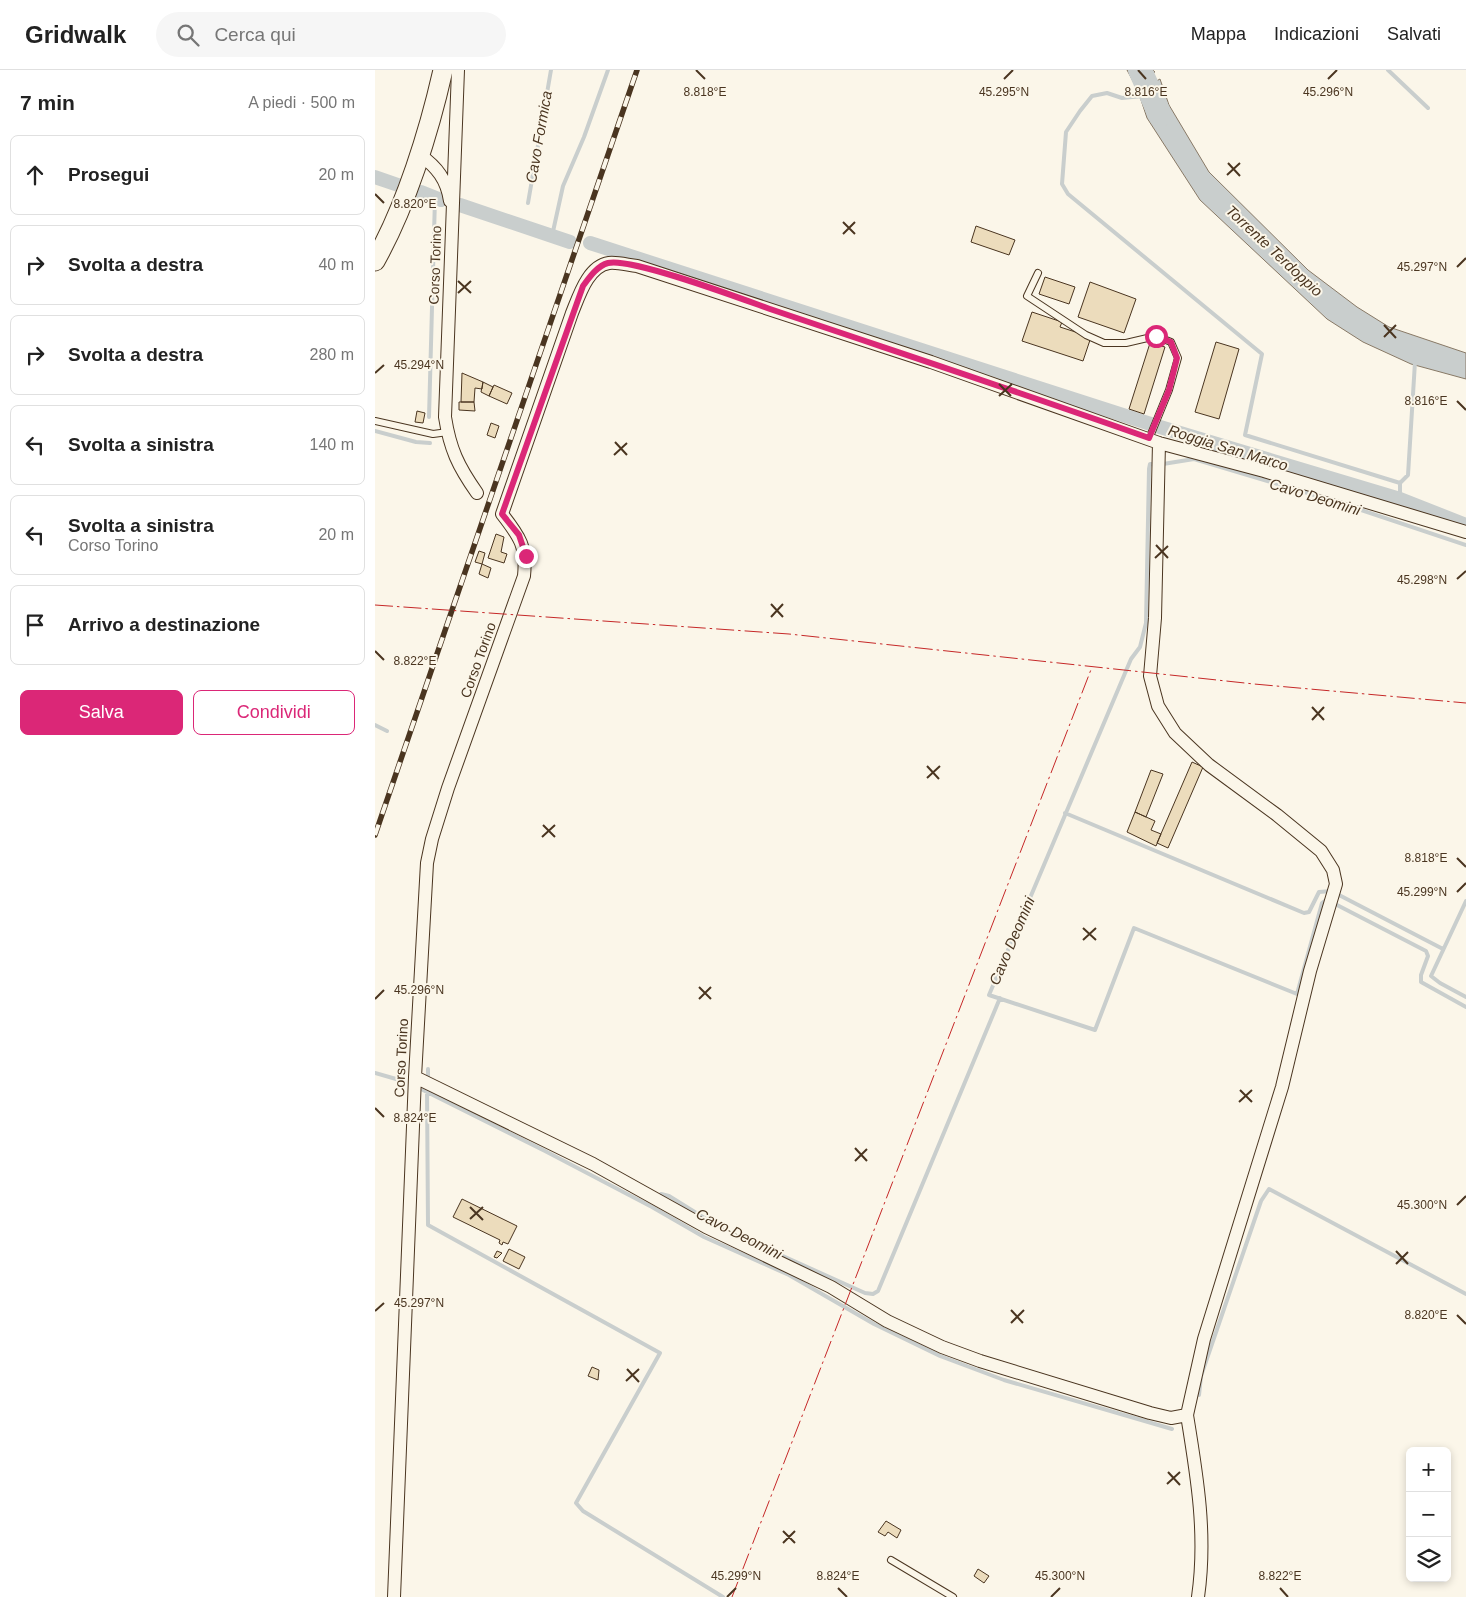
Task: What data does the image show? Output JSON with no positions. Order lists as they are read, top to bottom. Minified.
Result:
{"streets":{"street":["Corso Torino"]},"water":["Cavo Formica","Torrente Terdoppio","Roggia San Marco","Cavo Deomini"],"page":{"header":"Gridwalk","search":"Cerca qui","nav":["Mappa","Indicazioni","Salvati"],"heading":["7 min","A piedi · 500 m"],"list":[["Prosegui","20 m"],["Svolta a destra","40 m"],["Svolta a destra","280 m"],["Svolta a sinistra","140 m"],["Svolta a sinistra","Corso Torino","20 m"],"Arrivo a destinazione"],"buttons":["Salva","Condividi"],"map_buttons":["+","−"]},"coordinates":["45.295°N","45.296°N","8.818°E","8.816°E","8.820°E","45.297°N","45.294°N","45.298°N","8.822°E","45.299°N","8.824°E","45.300°N"]}
